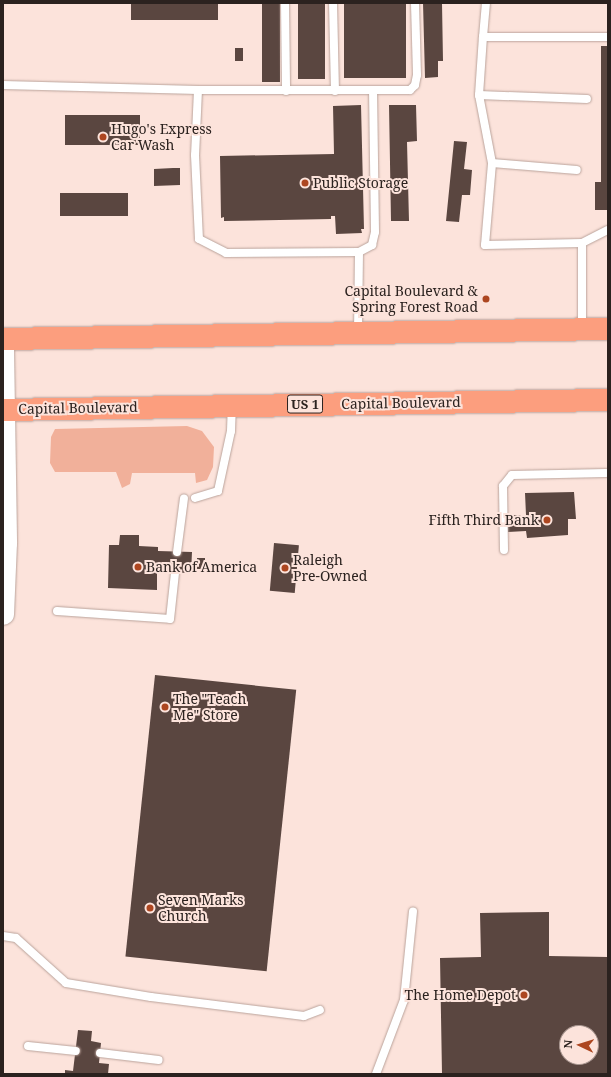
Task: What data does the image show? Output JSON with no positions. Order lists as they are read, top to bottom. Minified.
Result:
{"streets":{"highway":["Capital Boulevard","US 1"]},"places":["Hugo's Express Car Wash","Public Storage","Capital Boulevard & Spring Forest Road","Fifth Third Bank","Bank of America","Raleigh Pre-Owned","The \"Teach Me\" Store","Seven Marks Church","The Home Depot"],"north":"left"}
